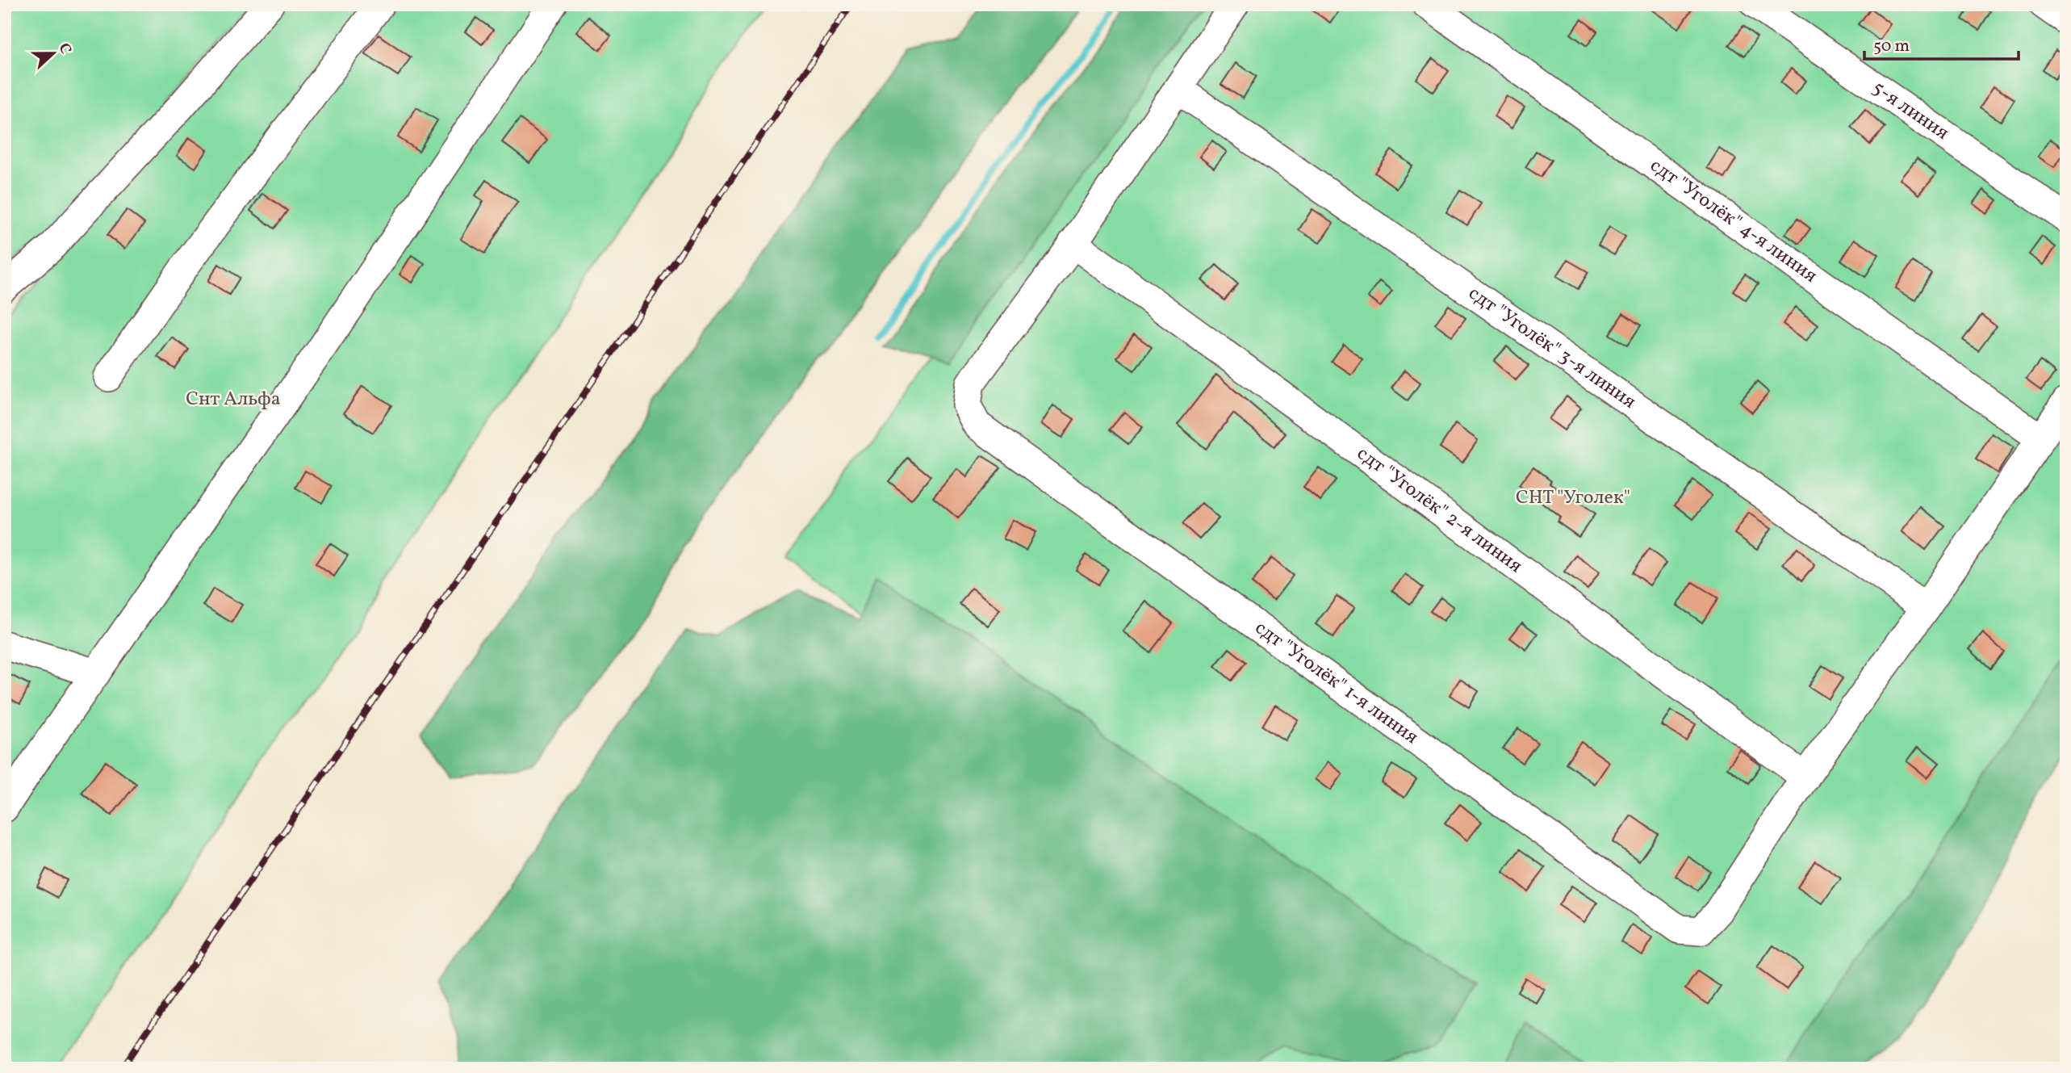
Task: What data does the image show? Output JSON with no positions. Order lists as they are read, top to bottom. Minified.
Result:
{"streets":{"street":["5-я линия","сдт \"Уголёк\" 4-я линия","сдт \"Уголёк\" 3-я линия","сдт \"Уголёк\" 2-я линия","сдт \"Уголёк\" 1-я линия"]},"crossings":[["сдт \"Уголёк\" 2-я линия","сдт \"Уголёк\" 1-я линия"]],"parks":["Снт Альфа","СНТ \"Уголек\""],"scale_bar":"50 m","north":"right"}
